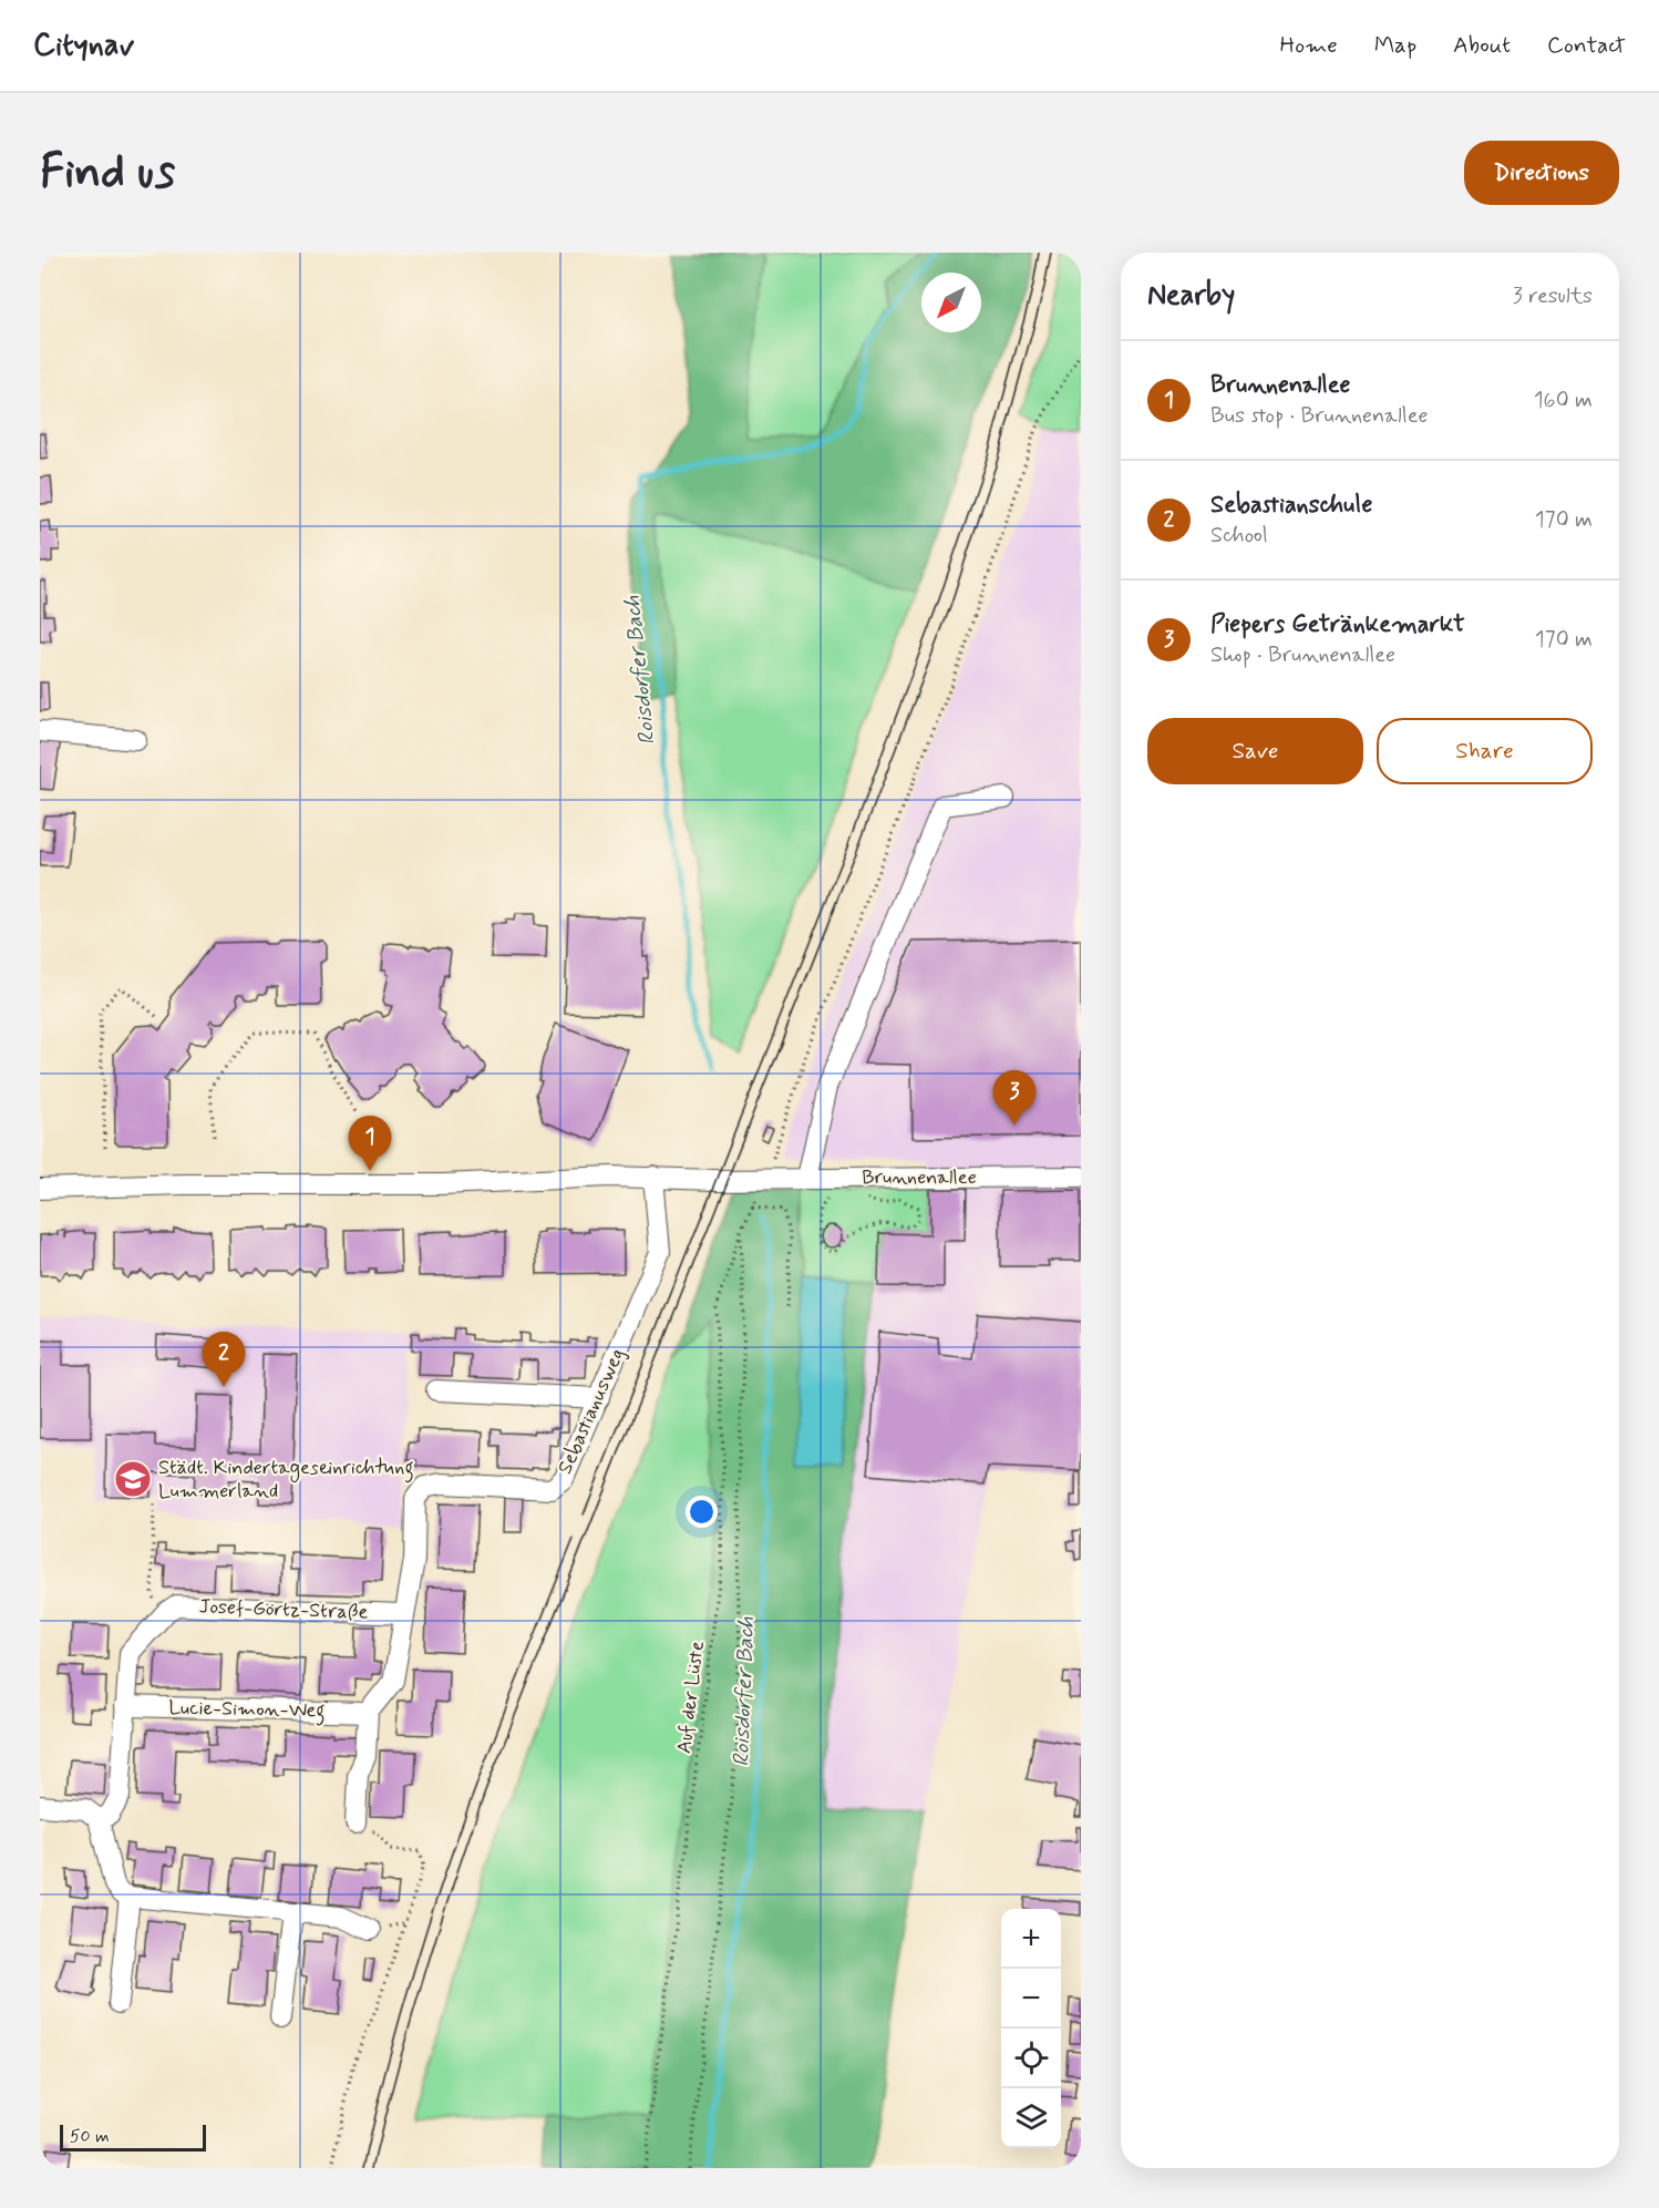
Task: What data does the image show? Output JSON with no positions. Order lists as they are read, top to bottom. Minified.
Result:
{"streets":{"street":["Brunnenallee","Sebastianusweg","Josef-Görtz-Straße","Lucie-Simon-Weg"],"path":["Auf der Lüste"]},"crossings":[["Brunnenallee","Sebastianusweg"],["Brunnenallee","Auf der Lüste"],["Sebastianusweg","Josef-Görtz-Straße"],["Sebastianusweg","Lucie-Simon-Weg"]],"water":["Roisdorfer Bach"],"places":{"school or university":["Städt. Kindertageseinrichtung Lummerland"]},"scale_bar":"50 m","north":"bottom left","page":{"header":"Citynav","nav":["Home","Map","About","Contact"],"buttons":["Directions",["Save","Share"]],"title":"Find us","heading":["Nearby","3 results"],"list":[{"mark":"1","name":"Brunnenallee","note":"Bus stop · Brunnenallee","value":"160 m"},{"mark":"2","name":"Sebastianschule","note":"School","value":"170 m"},{"mark":"3","name":"Piepers Getränkemarkt","note":"Shop · Brunnenallee","value":"170 m"}],"pins":["3","1","2"],"map_buttons":["+","−"],"scale":"50 m"}}
